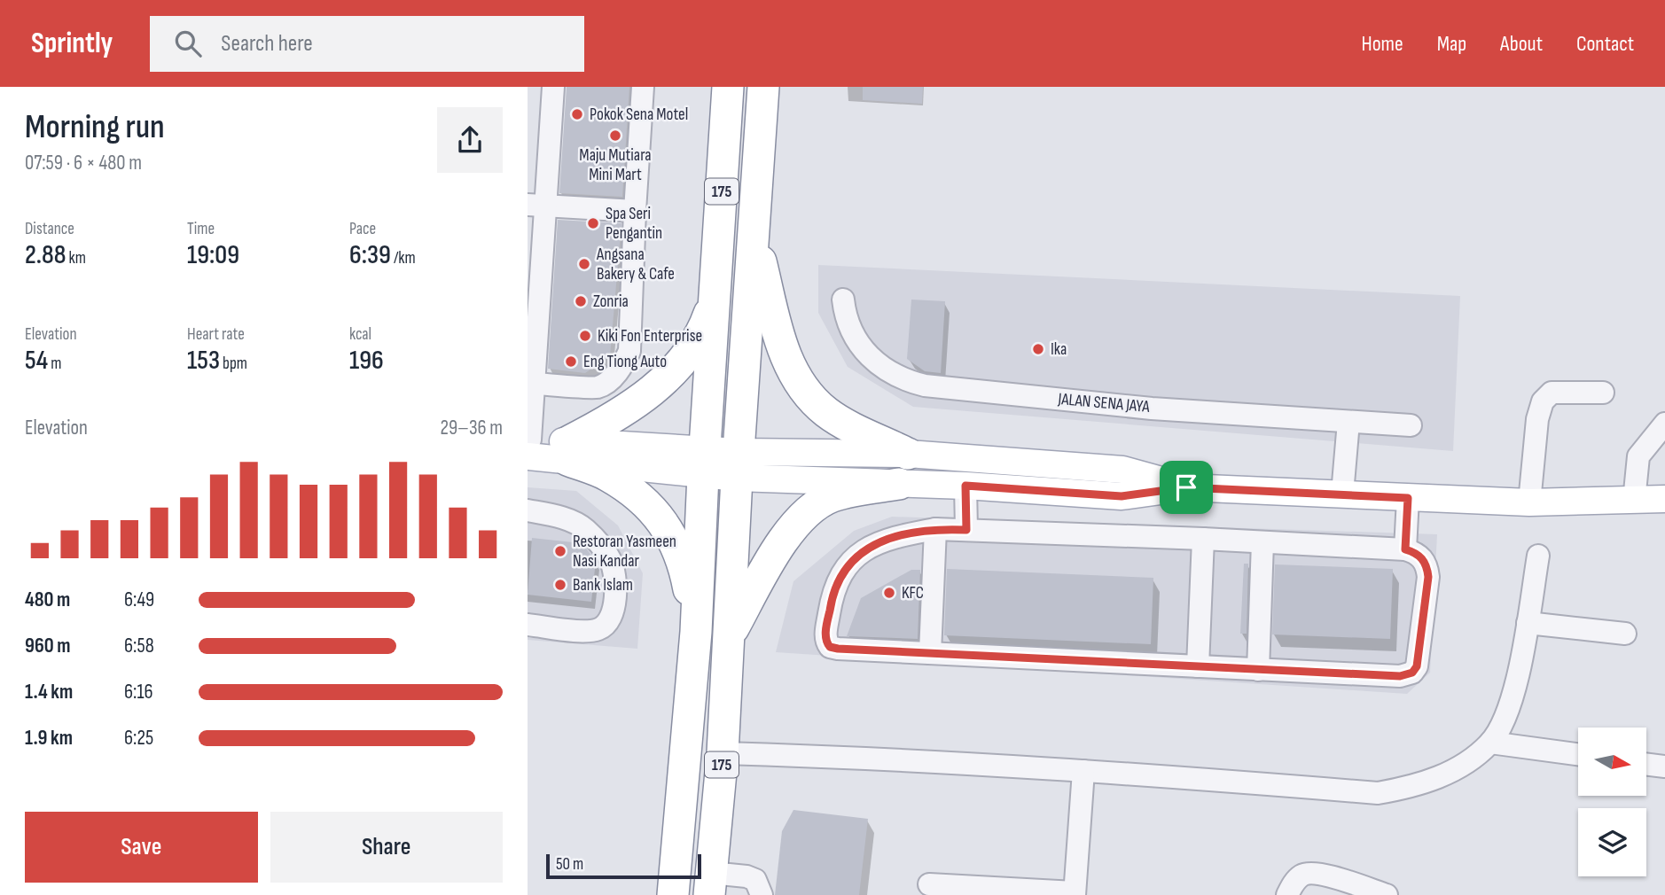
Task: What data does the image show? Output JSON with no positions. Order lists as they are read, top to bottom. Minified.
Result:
{"streets":{"highway":["175"],"street":["JALAN SENA JAYA"]},"places":["Pokok Sena Motel","Maju Mutiara Mini Mart","Spa Seri Pengantin","Angsana Bakery & Cafe","Zonria","Kiki Fon Enterprise","Ika","Eng Tiong Auto","Restoran Yasmeen Nasi Kandar","Bank Islam","KFC"],"scale_bar":"50 m","north":"right","page":{"header":"Sprintly","search":"Search here","nav":["Home","Map","About","Contact"],"heading":["Morning run","07:59 · 6 × 480 m"],"stats":[["Distance","2.88 km"],["Time","19:09"],["Pace","6:39 /km"],["Elevation","54 m"],["Heart rate","153 bpm"],["kcal","196"]],"chart":["Elevation","29–36 m"],"list":[{"name":"480 m","note":"6:49"},{"name":"960 m","note":"6:58"},{"name":"1.4 km","note":"6:16"},{"name":"1.9 km","note":"6:25"}],"buttons":["Save","Share"],"scale":"50 m"}}
